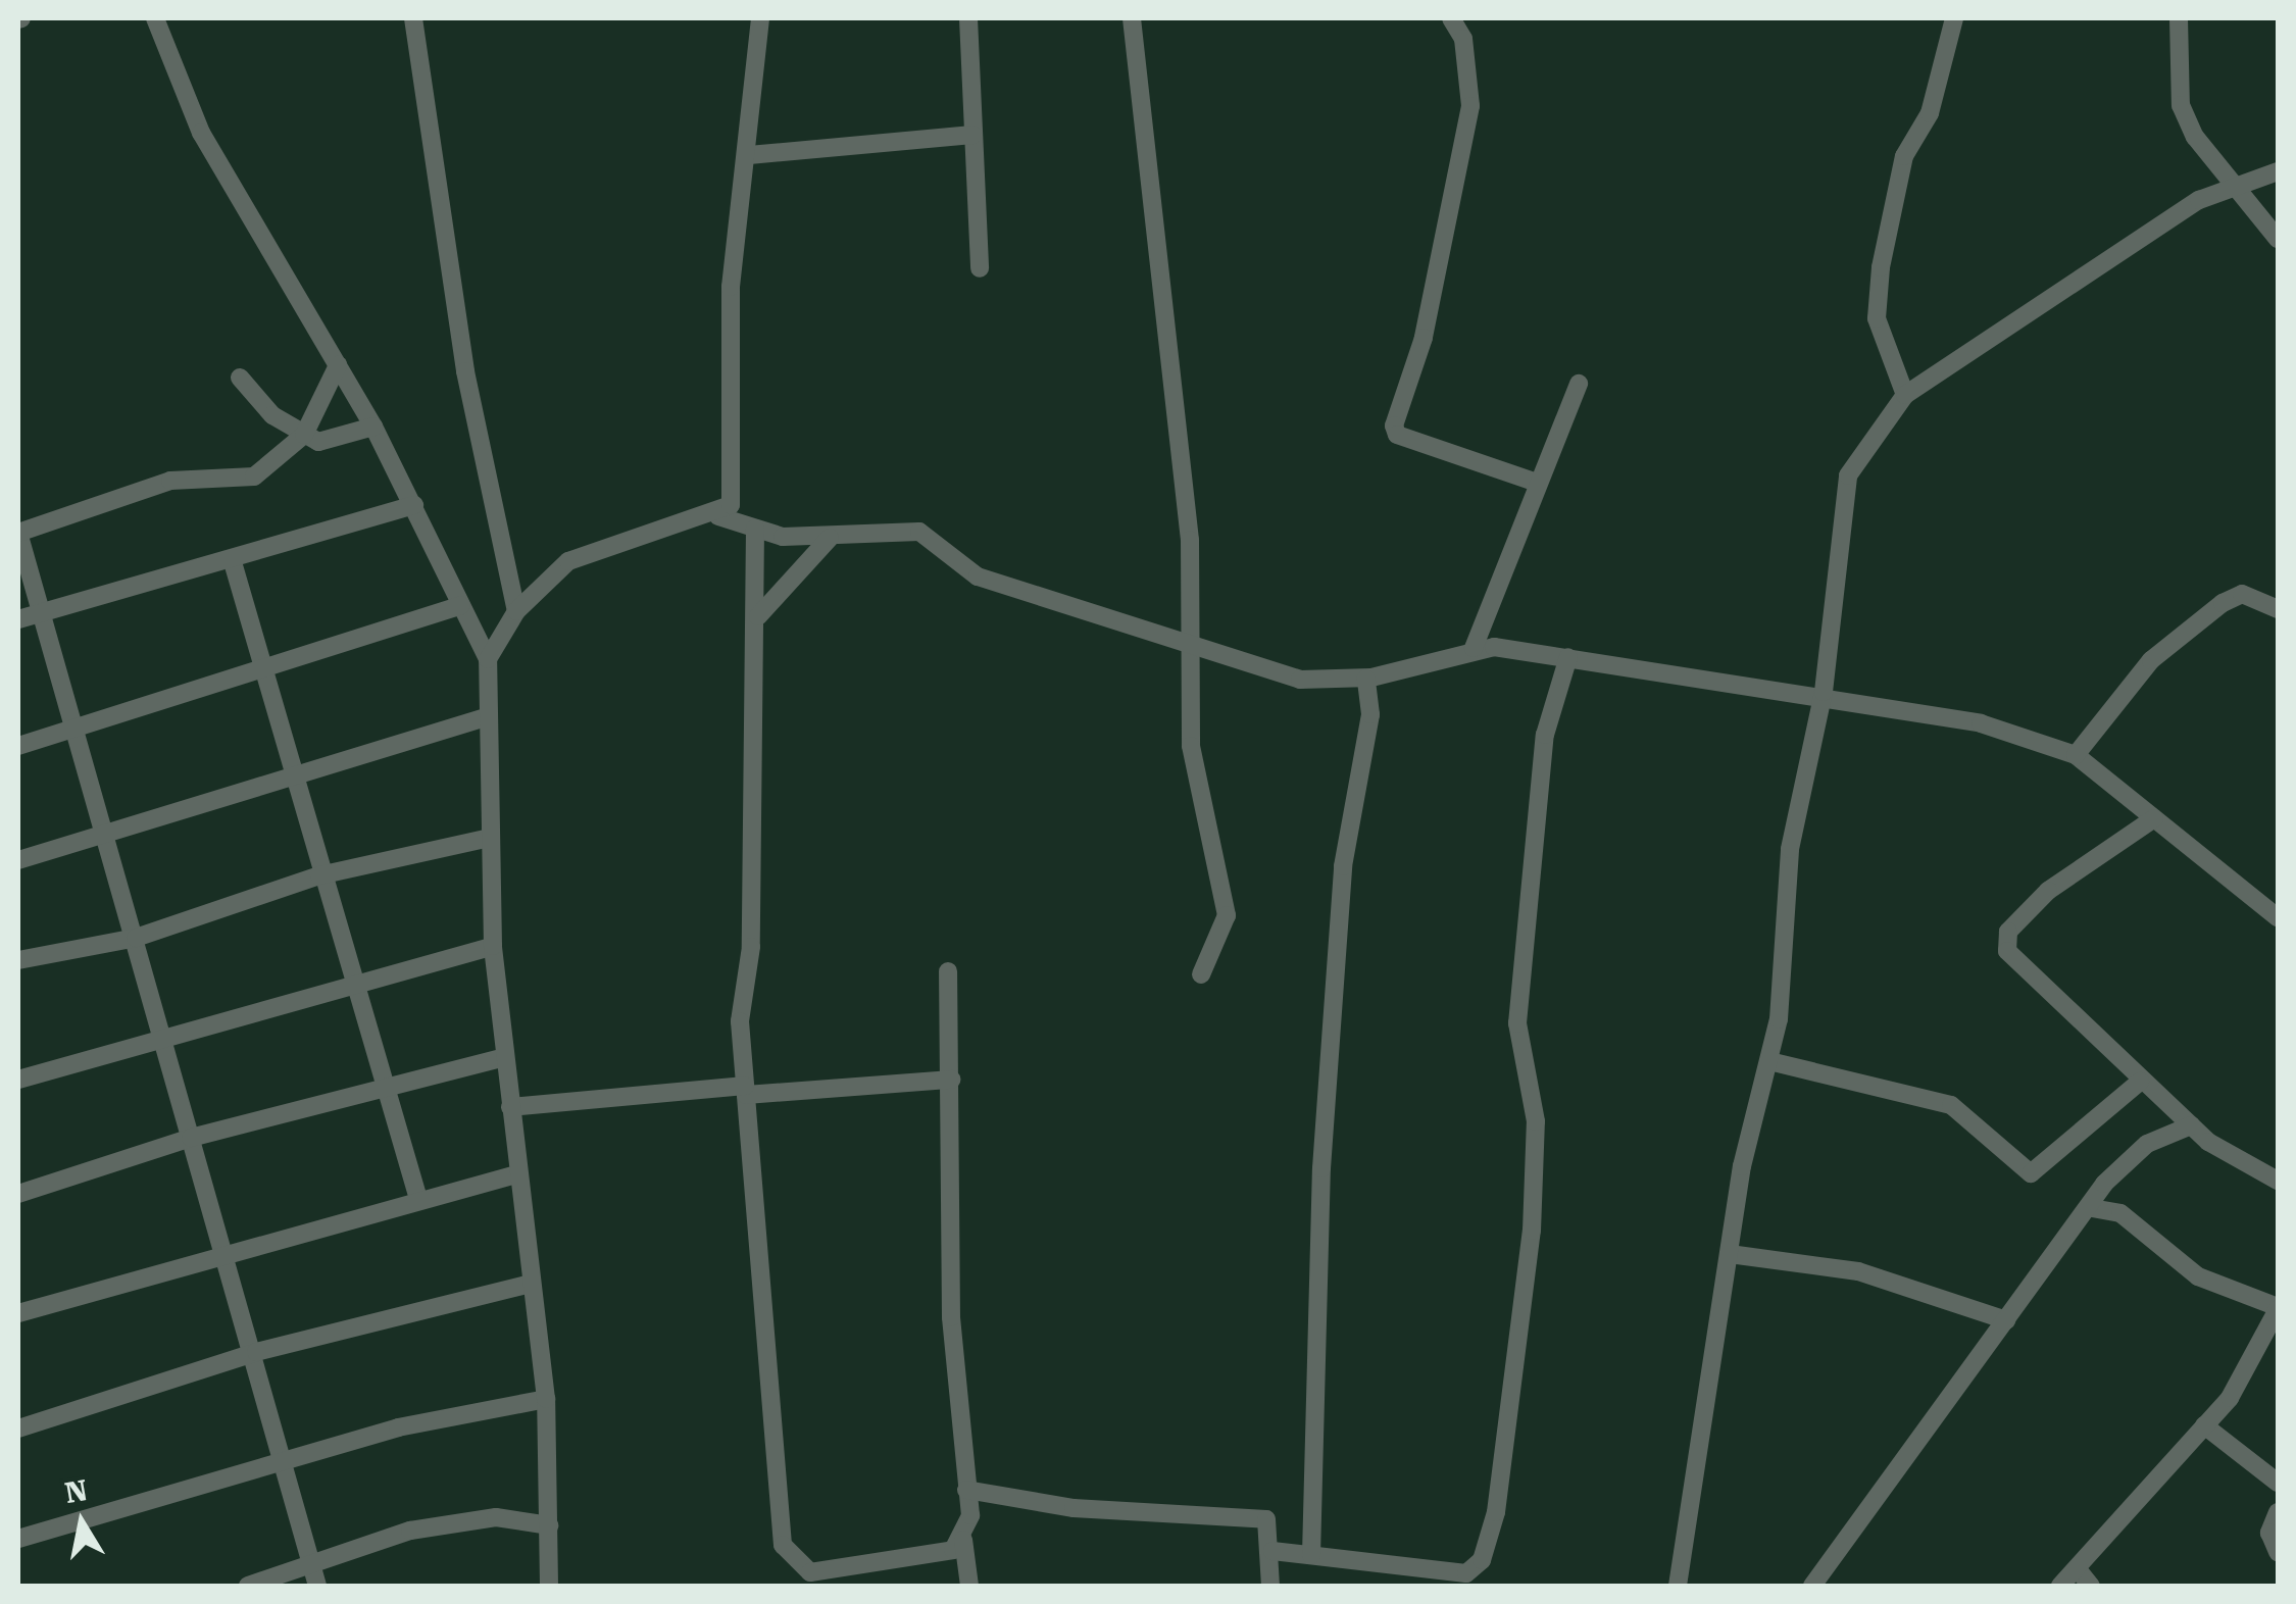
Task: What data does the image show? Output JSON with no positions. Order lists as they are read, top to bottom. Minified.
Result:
{"north":"top"}
